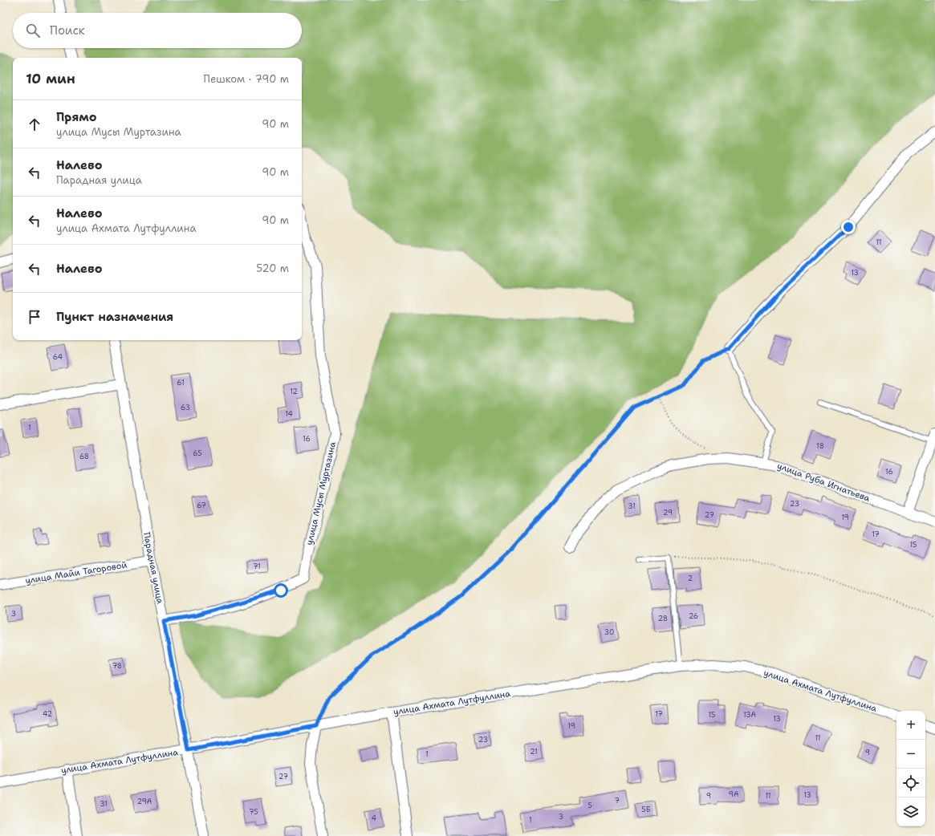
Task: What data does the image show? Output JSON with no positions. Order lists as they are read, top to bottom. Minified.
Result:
{"streets":{"street":["улица Руба Игнатьева","улица Мусы Муртазина","Парадная улица","улица Майи Тагоровой","улица Ахмата Лутфуллина"]},"crossings":[["улица Мусы Муртазина","Парадная улица"],["Парадная улица","улица Майи Тагоровой"],["Парадная улица","улица Ахмата Лутфуллина"]],"house_numbers":["11","13","64","61","12","63","14","1","16","18","65","68","16","23","67","31","29","27","19","17","15","71","2","3","26","28","30","78","42","17","15","13А","13","19","11","23","21","9","1","27","9А","13","9","11","7","29А","31","5","5Б","75","3","4","1"],"page":{"search":"Поиск","heading":["10 мин","Пешком · 790 m"],"list":[["Прямо","улица Мусы Муртазина","90 m"],["Налево","Парадная улица","90 m"],["Налево","улица Ахмата Лутфуллина","90 m"],["Налево","520 m"],"Пункт назначения"],"map_buttons":["+","−"]}}
